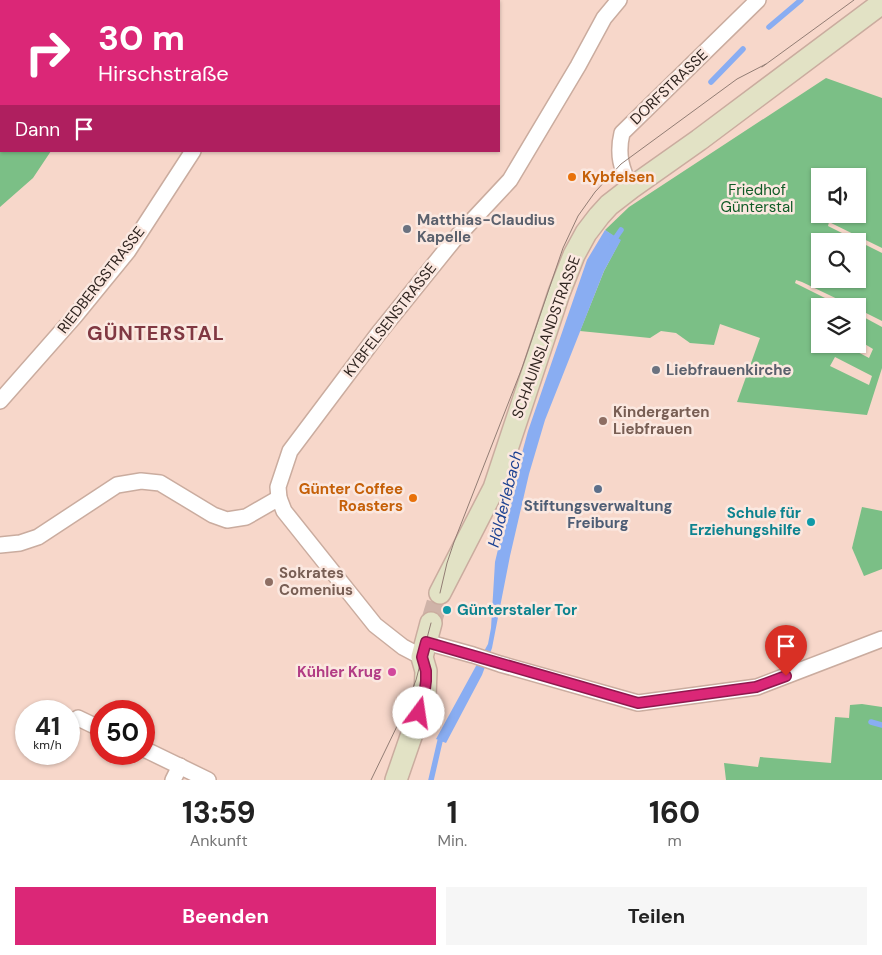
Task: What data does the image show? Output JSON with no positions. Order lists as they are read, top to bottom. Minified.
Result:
{"streets":{"main road":["SCHAUINSLANDSTRASSE"],"street":["DORFSTRASSE","RIEDBERGSTRASSE","KYBFELSENSTRASSE"]},"crossings":[["DORFSTRASSE","SCHAUINSLANDSTRASSE"]],"districts":["GÜNTERSTAL"],"water":["Hölderlebach"],"parks":["Friedhof Günterstal"],"places":["Kybfelsen","Matthias-Claudius Kapelle","Liebfrauenkirche","Kindergarten Liebfrauen","Stiftungsverwaltung Freiburg","Günter Coffee Roasters","Schule für Erziehungshilfe","Sokrates Comenius","Günterstaler Tor","Kühler Krug"],"page":{"turn":["30 m","Hirschstraße"],"then":"Dann","speed":"41 km/h","limit":"50","eta":["13:59","Ankunft","1","Min.","160","m"],"buttons":["Beenden","Teilen"]}}
